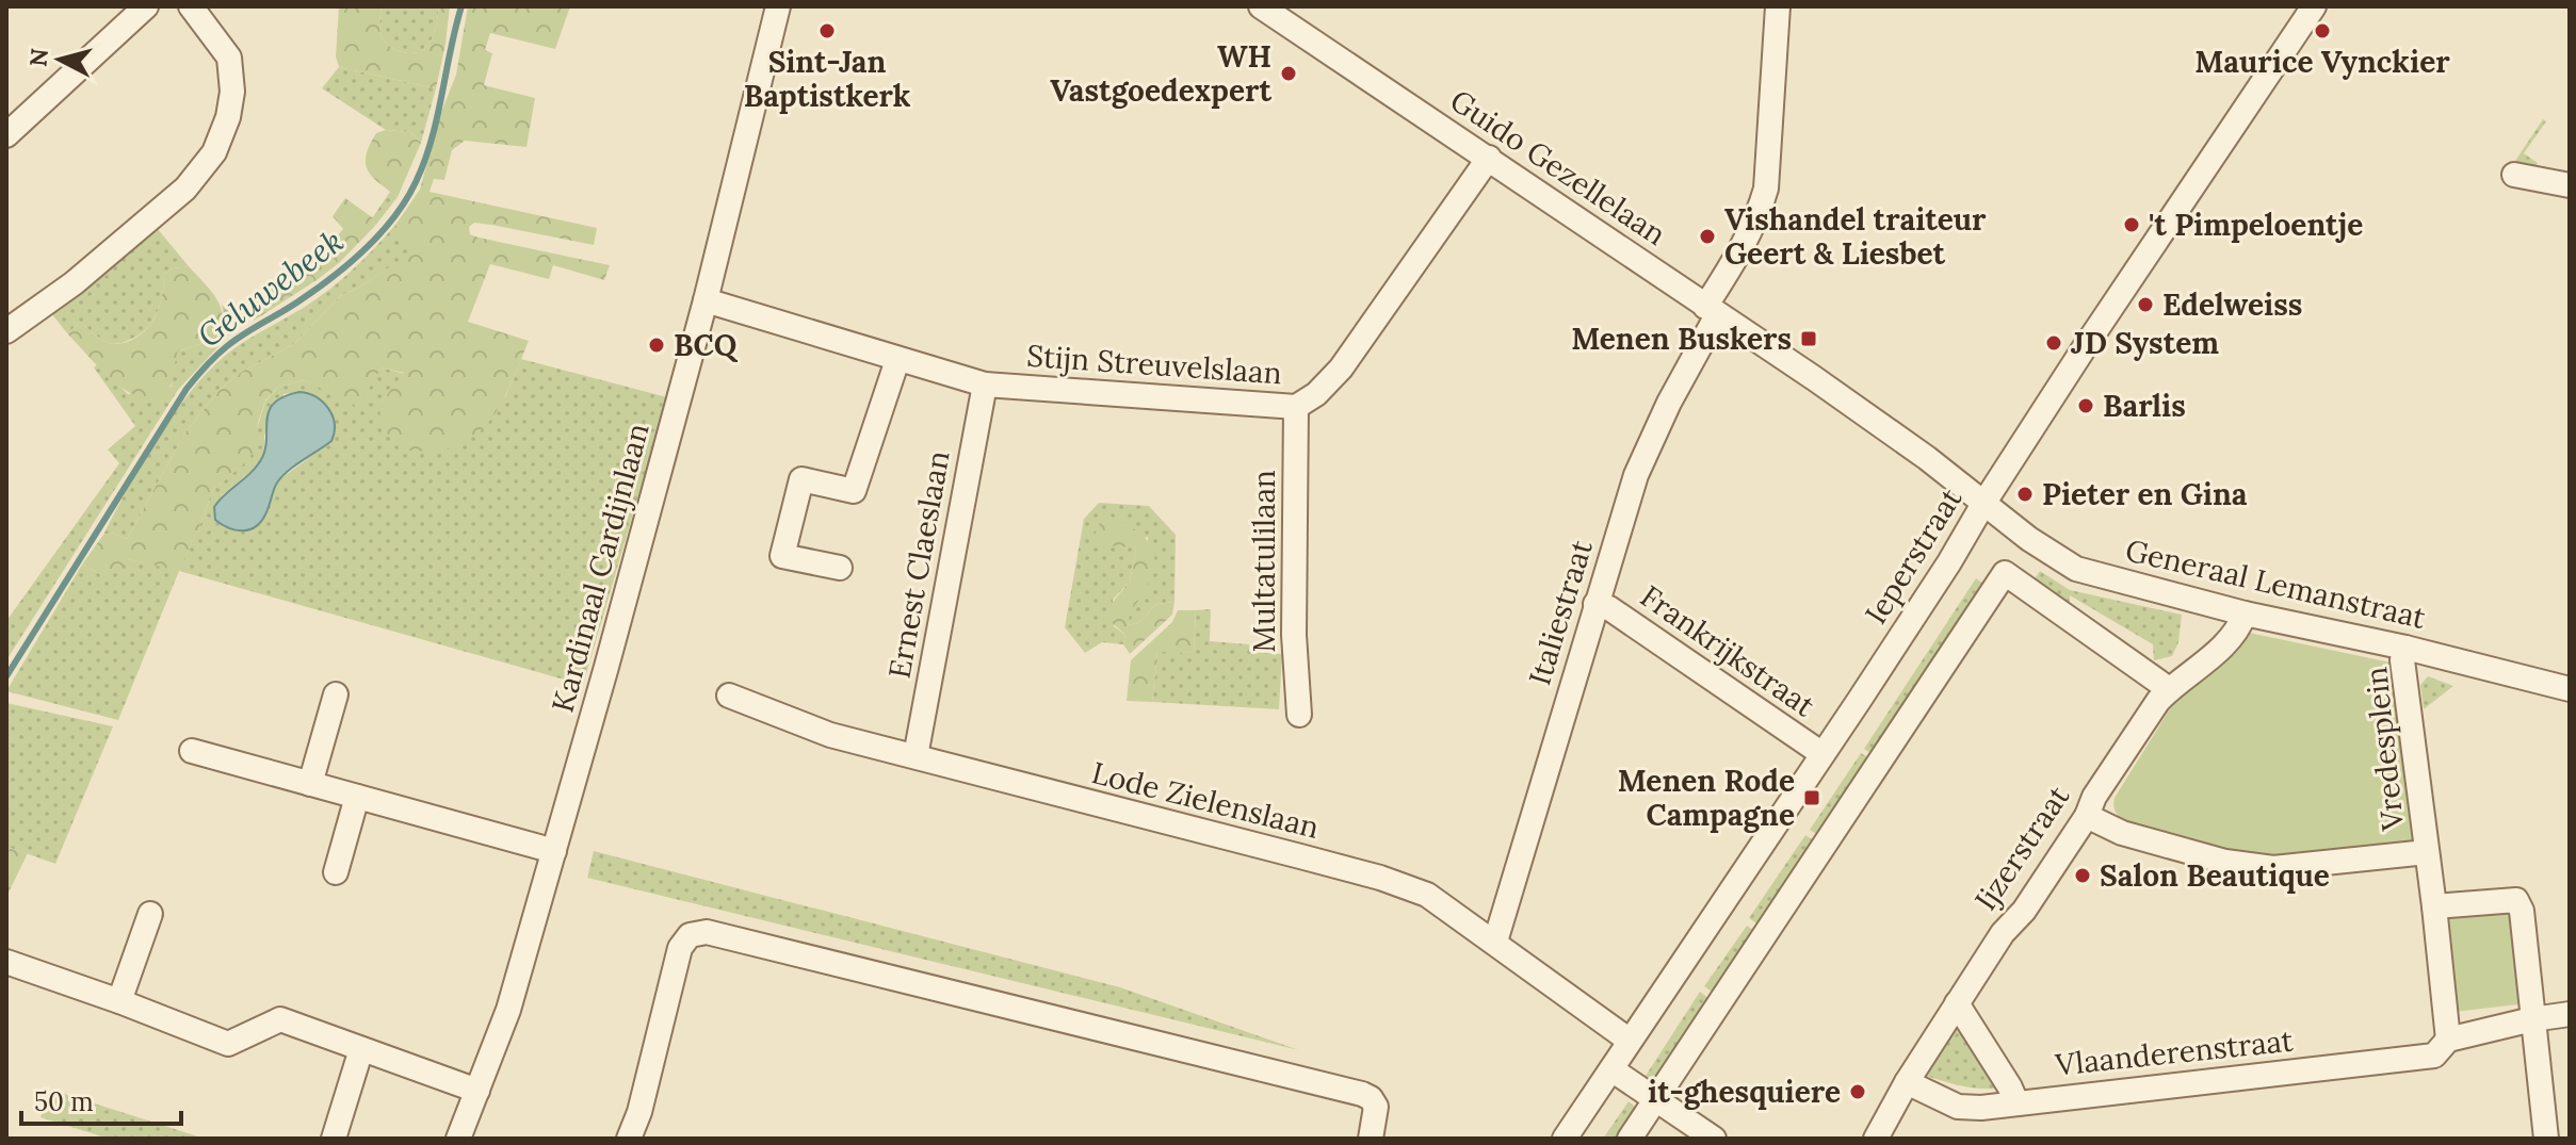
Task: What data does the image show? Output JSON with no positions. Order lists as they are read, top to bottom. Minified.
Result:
{"streets":{"street":["Guido Gezellelaan","Stijn Streuvelslaan","Ieperstraat","Multatulilaan","Ernest Claeslaan","Kardinaal Cardijnlaan","Generaal Lemanstraat","Italiestraat","Frankrijkstraat","Vredesplein","Lode Zielenslaan","Ijzerstraat","Vlaanderenstraat"]},"crossings":[["Guido Gezellelaan","Stijn Streuvelslaan"],["Guido Gezellelaan","Ieperstraat"],["Guido Gezellelaan","Generaal Lemanstraat"],["Guido Gezellelaan","Italiestraat"],["Stijn Streuvelslaan","Multatulilaan"],["Stijn Streuvelslaan","Ernest Claeslaan"],["Stijn Streuvelslaan","Kardinaal Cardijnlaan"],["Ieperstraat","Generaal Lemanstraat"],["Ieperstraat","Frankrijkstraat"],["Ieperstraat","Lode Zielenslaan"],["Ernest Claeslaan","Lode Zielenslaan"],["Generaal Lemanstraat","Vredesplein"],["Generaal Lemanstraat","Ijzerstraat"],["Italiestraat","Frankrijkstraat"],["Italiestraat","Lode Zielenslaan"],["Vredesplein","Ijzerstraat"],["Ijzerstraat","Vlaanderenstraat"]],"water":["Geluwebeek"],"places":{"other":["Sint-Jan Baptistkerk","Maurice Vynckier","WH Vastgoedexpert","'t Pimpeloentje","Vishandel traiteur Geert & Liesbet","Edelweiss","JD System","BCQ","Barlis","Pieter en Gina","Salon Beautique","it-ghesquiere"],"transit":["Menen Buskers","Menen Rode Campagne"]},"scale_bar":"50 m","north":"left"}
